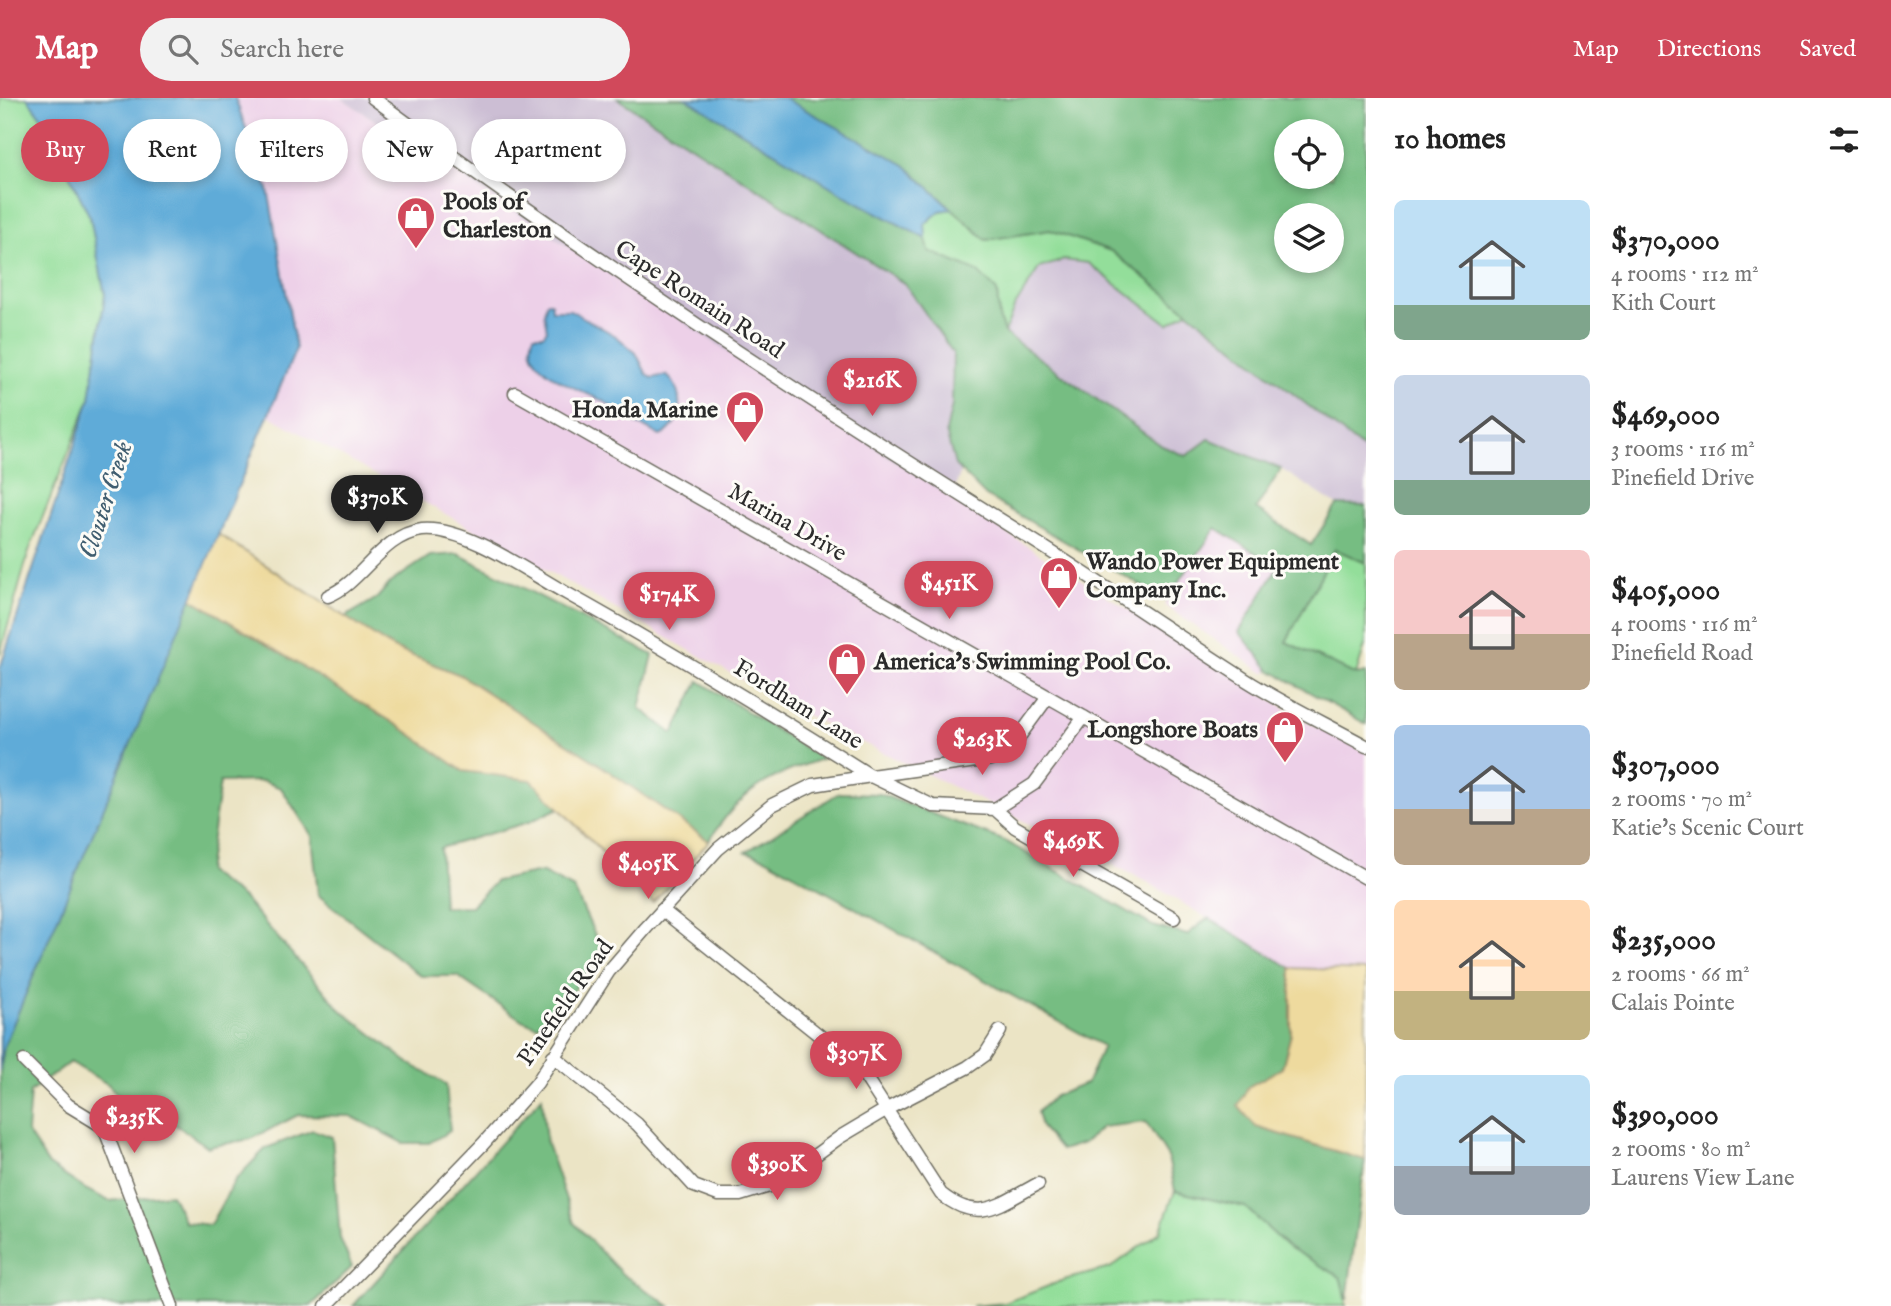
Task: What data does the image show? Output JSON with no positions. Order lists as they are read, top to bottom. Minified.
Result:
{"streets":{"street":["Cape Romain Road","Marina Drive","Fordham Lane","Pinefield Road"]},"crossings":[["Marina Drive","Pinefield Road"],["Fordham Lane","Pinefield Road"]],"water":["Clouter Creek"],"places":{"shop":["Pools of Charleston","Honda Marine","Wando Power Equipment Company Inc.","America's Swimming Pool Co.","Longshore Boats"]},"page":{"header":"Map","search":"Search here","nav":["Map","Directions","Saved"],"heading":"10 homes","chip":["Buy","Rent","Filters","New","Apartment"],"list":[{"name":"$370,000","note":"4 rooms · 112 m² · Kith Court"},{"name":"$469,000","note":"3 rooms · 116 m² · Pinefield Drive"},{"name":"$405,000","note":"4 rooms · 116 m² · Pinefield Road"},{"name":"$307,000","note":"2 rooms · 70 m² · Katie's Scenic Court"},{"name":"$235,000","note":"2 rooms · 66 m² · Calais Pointe"},{"name":"$390,000","note":"2 rooms · 80 m² · Laurens View Lane"}],"price":["$216K","$370K","$451K","$174K","$263K","$469K","$405K","$307K","$235K","$390K"]}}
